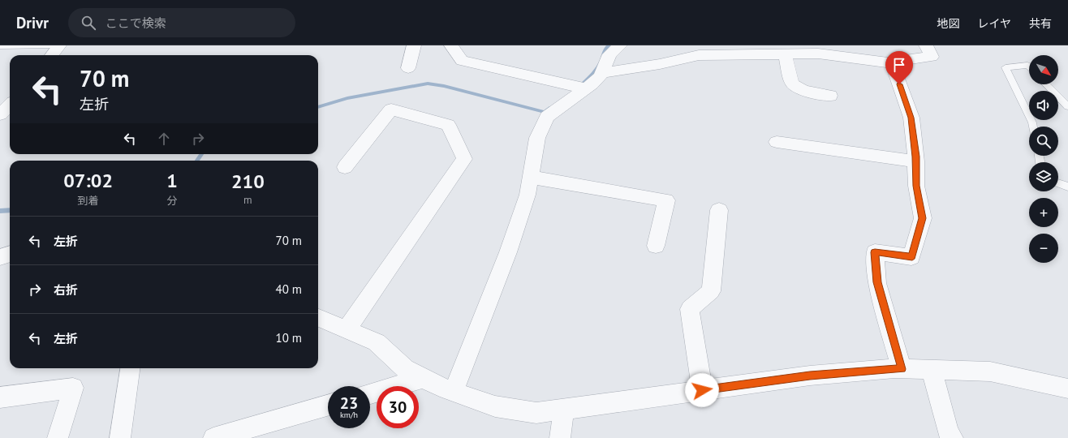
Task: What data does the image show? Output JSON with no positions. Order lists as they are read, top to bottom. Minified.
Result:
{"north":"bottom right","page":{"header":"Drivr","search":"ここで検索","nav":["地図","レイヤ","共有"],"map_buttons":["+","−"],"turn":["70 m","左折"],"eta":["07:02","到着","1","分","210","m"],"list":[{"name":"左折","value":"70 m"},{"name":"右折","value":"40 m"},{"name":"左折","value":"10 m"}],"speed":"23 km/h","limit":"30"}}
